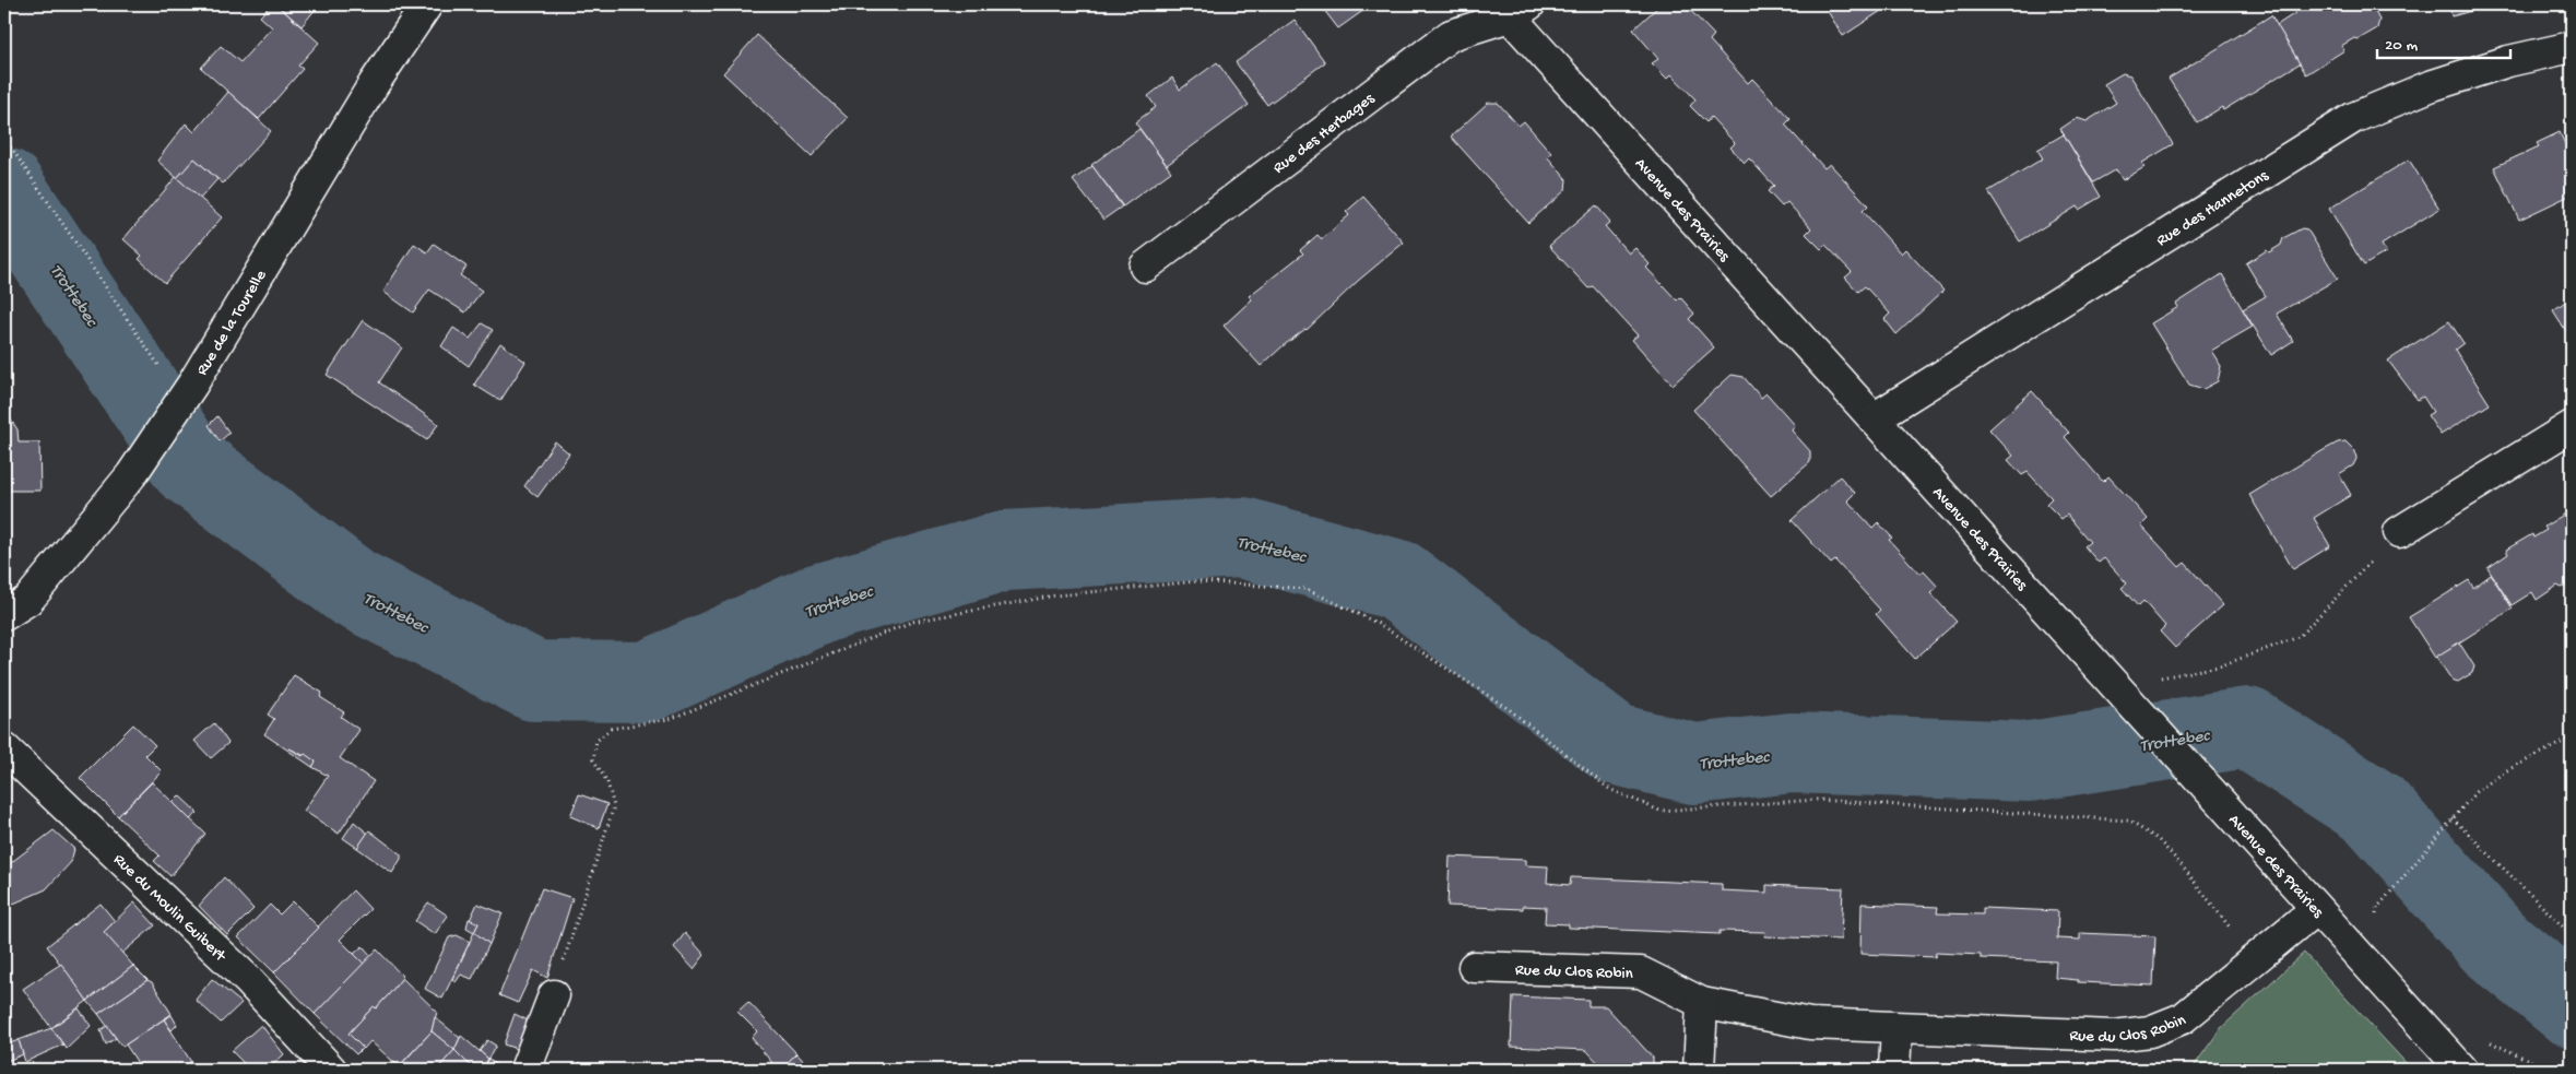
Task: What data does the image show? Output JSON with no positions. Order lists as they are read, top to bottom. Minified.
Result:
{"streets":{"street":["Rue des Herbages","Rue des Hannetons","Avenue des Prairies","Rue de la Tourelle","Rue du Moulin Guibert","Rue du Clos Robin"]},"crossings":[["Rue des Herbages","Avenue des Prairies"],["Rue des Hannetons","Avenue des Prairies"],["Avenue des Prairies","Rue du Clos Robin"]],"water":["Trottebec"],"scale_bar":"20 m"}
